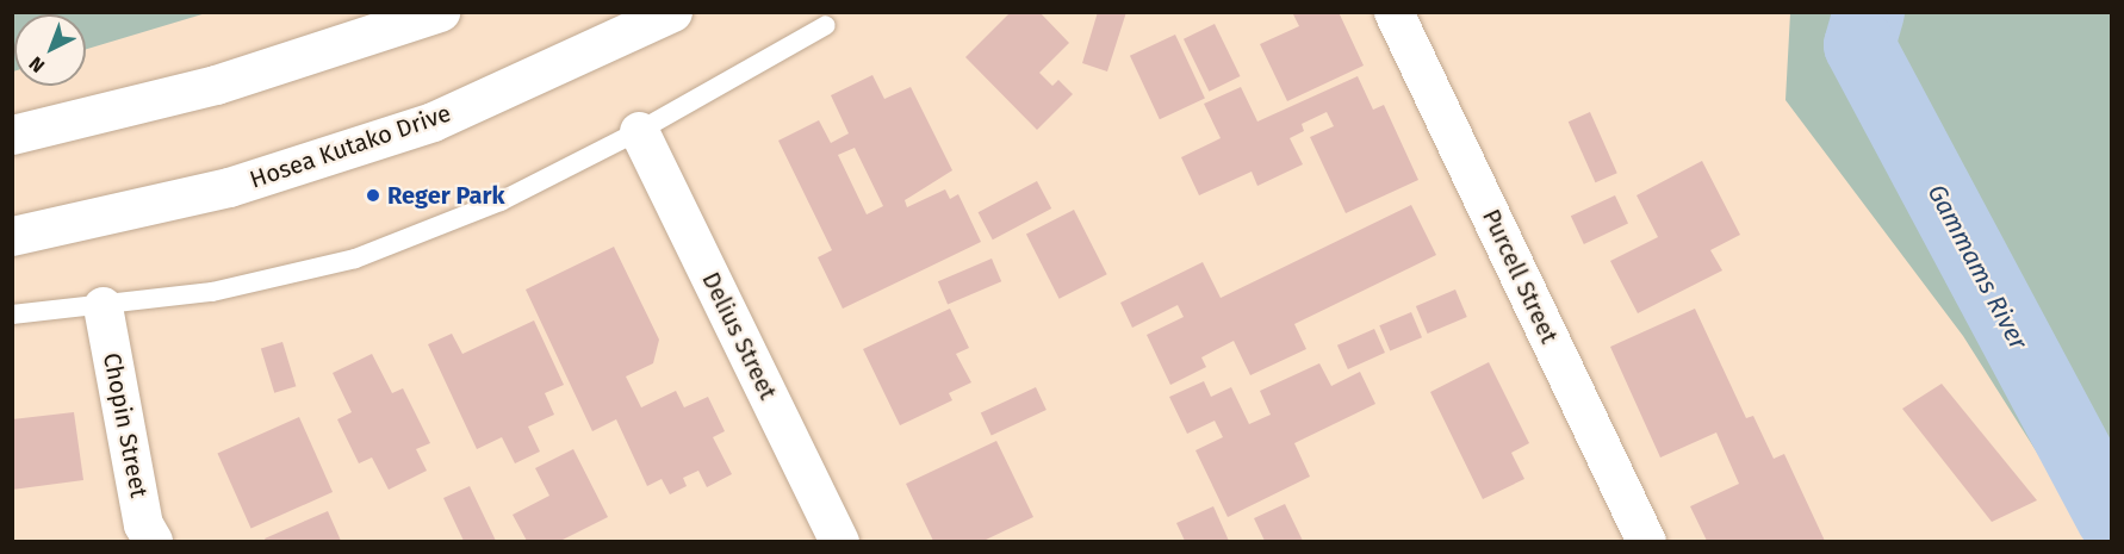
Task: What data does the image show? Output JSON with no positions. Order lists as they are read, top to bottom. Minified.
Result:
{"streets":{"street":["Hosea Kutako Drive","Purcell Street","Delius Street","Chopin Street"]},"water":["Gammams River"],"places":["Reger Park"],"north":"bottom left"}
